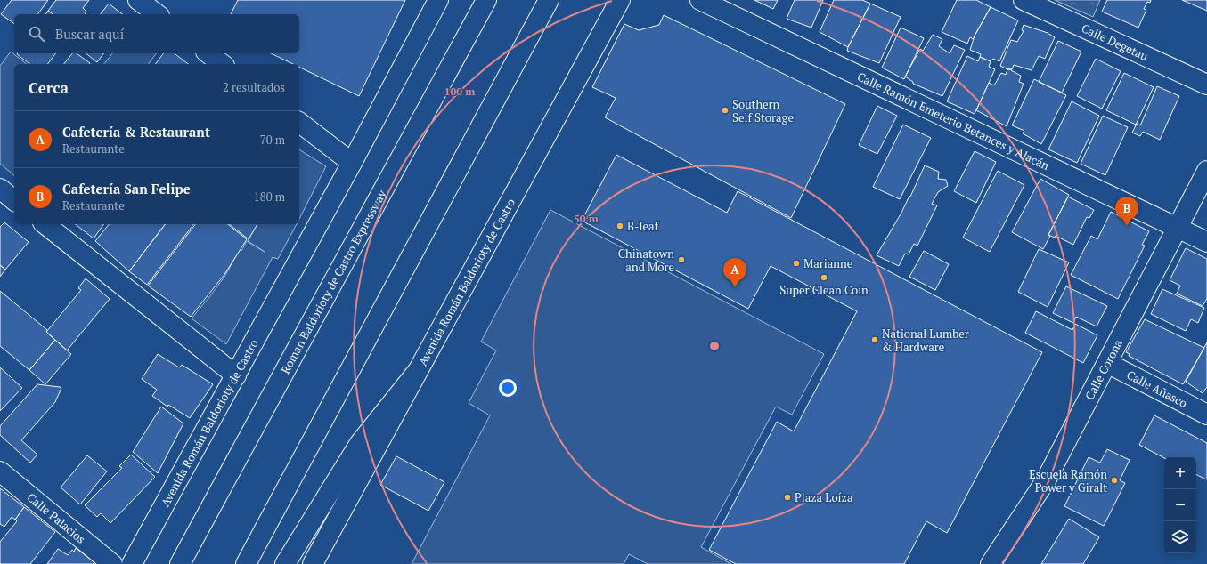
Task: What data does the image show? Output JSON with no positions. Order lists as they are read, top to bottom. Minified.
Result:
{"streets":{"main road":["Calle Degetau","Calle Ramón Emeterio Betances y Alacán","Roman Baldorioty de Castro Expressway","Avenida Román Baldorioty de Castro","Calle Corona","Calle Añasco","Calle Palacios"]},"crossings":[["Calle Ramón Emeterio Betances y Alacán","Calle Corona"],["Calle Corona","Calle Añasco"]],"places":["Southern Self Storage","B-leaf","Chinatown and More","Marianne","Super Clean Coin","National Lumber & Hardware","Escuela Ramón Power y Giralt","Plaza Loíza"],"page":{"search":"Buscar aquí","heading":["Cerca","2 resultados"],"list":[{"mark":"A","name":"Cafetería & Restaurant","note":"Restaurante","value":"70 m"},{"mark":"B","name":"Cafetería San Felipe","note":"Restaurante","value":"180 m"}],"pins":["B","A"],"map_buttons":["+","−"]},"rings":["100 m","50 m"]}
